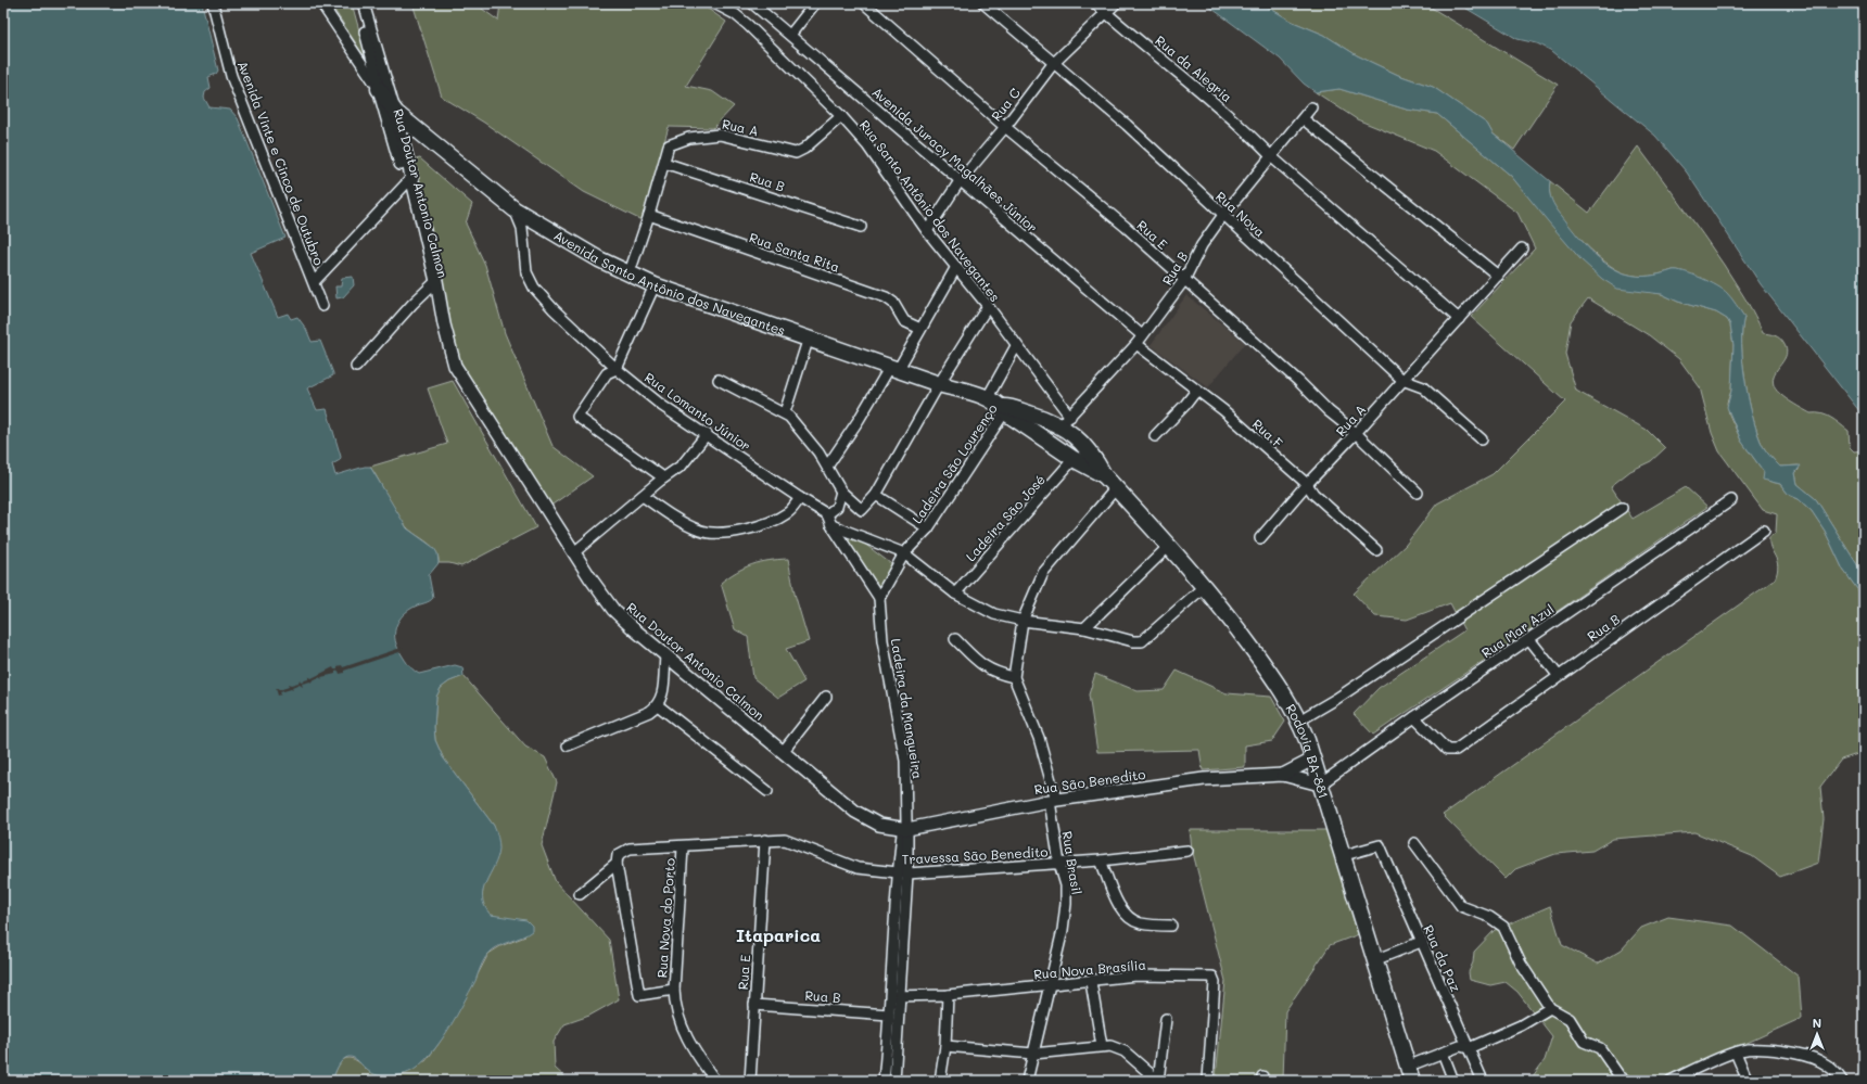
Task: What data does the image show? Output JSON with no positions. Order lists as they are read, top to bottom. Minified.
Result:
{"streets":{"main road":["Avenida Santo Antônio dos Navegantes","Rodovia BA-881"],"street":["Rua da Alegria","Rua C","Rua A","Avenida Juracy Magalhães Júnior","Avenida Vinte e Cinco de Outubro","Rua B","Rua Doutor Antonio Calmon","Rua Santo Antônio dos Navegantes","Rua Nova","Rua E","Rua Santa Rita","Rua Lomanto Júnior","Rua F","Ladeira São Lourenço","Ladeira São José","Rua Mar Azul","Ladeira da Mangueira","Rua São Benedito","Travessa São Benedito","Rua Brasil","Rua Nova do Porto","Rua da Paz","Rua Nova Brasília"]},"crossings":[["Rua da Alegria","Rua C"],["Rua da Alegria","Rua B"],["Rua C","Avenida Juracy Magalhães Júnior"],["Rua C","Rua Santo Antônio dos Navegantes"],["Rua C","Rua Nova"],["Rua C","Rua E"],["Rua A","Rua B"],["Rua A","Rua Santo Antônio dos Navegantes"],["Rua A","Rua Nova"],["Rua A","Rua E"],["Rua A","Rua Santa Rita"],["Rua A","Avenida Santo Antônio dos Navegantes"],["Rua A","Rua F"],["Avenida Juracy Magalhães Júnior","Rua B"],["Avenida Juracy Magalhães Júnior","Rua F"],["Rua B","Rua Santo Antônio dos Navegantes"],["Rua B","Rua Nova"],["Rua B","Rua E"],["Rua B","Avenida Santo Antônio dos Navegantes"],["Rua B","Rua F"],["Rua B","Rua Mar Azul"],["Rua Doutor Antonio Calmon","Avenida Santo Antônio dos Navegantes"],["Rua Doutor Antonio Calmon","Ladeira da Mangueira"],["Rua Doutor Antonio Calmon","Rua São Benedito"],["Rua Santo Antônio dos Navegantes","Avenida Santo Antônio dos Navegantes"],["Rua E","Travessa São Benedito"],["Avenida Santo Antônio dos Navegantes","Rua Lomanto Júnior"],["Avenida Santo Antônio dos Navegantes","Ladeira São Lourenço"],["Avenida Santo Antônio dos Navegantes","Ladeira São José"],["Avenida Santo Antônio dos Navegantes","Rodovia BA-881"],["Ladeira São Lourenço","Ladeira da Mangueira"],["Rua Mar Azul","Rodovia BA-881"],["Rua Mar Azul","Rua São Benedito"],["Ladeira da Mangueira","Rua São Benedito"],["Ladeira da Mangueira","Travessa São Benedito"],["Ladeira da Mangueira","Rua Nova Brasília"],["Rodovia BA-881","Rua São Benedito"],["Rodovia BA-881","Rua da Paz"],["Rua São Benedito","Rua Brasil"],["Travessa São Benedito","Rua Brasil"],["Travessa São Benedito","Rua Nova do Porto"],["Rua Brasil","Rua Nova Brasília"]],"districts":["Itaparica"],"north":"top"}
